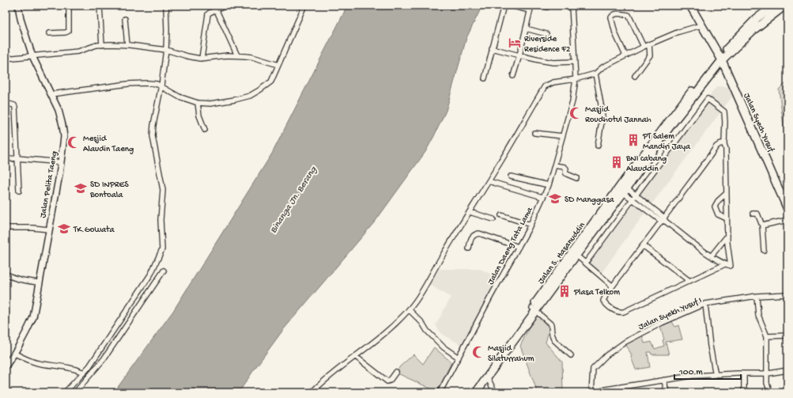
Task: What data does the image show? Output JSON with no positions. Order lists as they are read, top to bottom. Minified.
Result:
{"streets":{"main road":["Jalan Syech Yusuf","Jalan S. Hasanuddin"],"street":["Jalan Pelita Taeng","Jalan Daeng Tata Lama","Jalan Syekh Yusuf I"]},"crossings":[["Jalan Syech Yusuf","Jalan S. Hasanuddin"]],"water":["Binanga Jn. Berang"],"places":{"hotel":["Riverside Residence F2"],"mosque":["Masjid Roudhotul Jannah","Mesjid Alaudin Taeng","Masjid Silaturrahum"],"building":["PT Salem Mandiri Jaya","BNI cabang Alauddin","Plasa Telkom"],"school or university":["SD INPRES Bontoala","SD Manggasa","TK.Gowata"]},"scale_bar":"100 m"}
